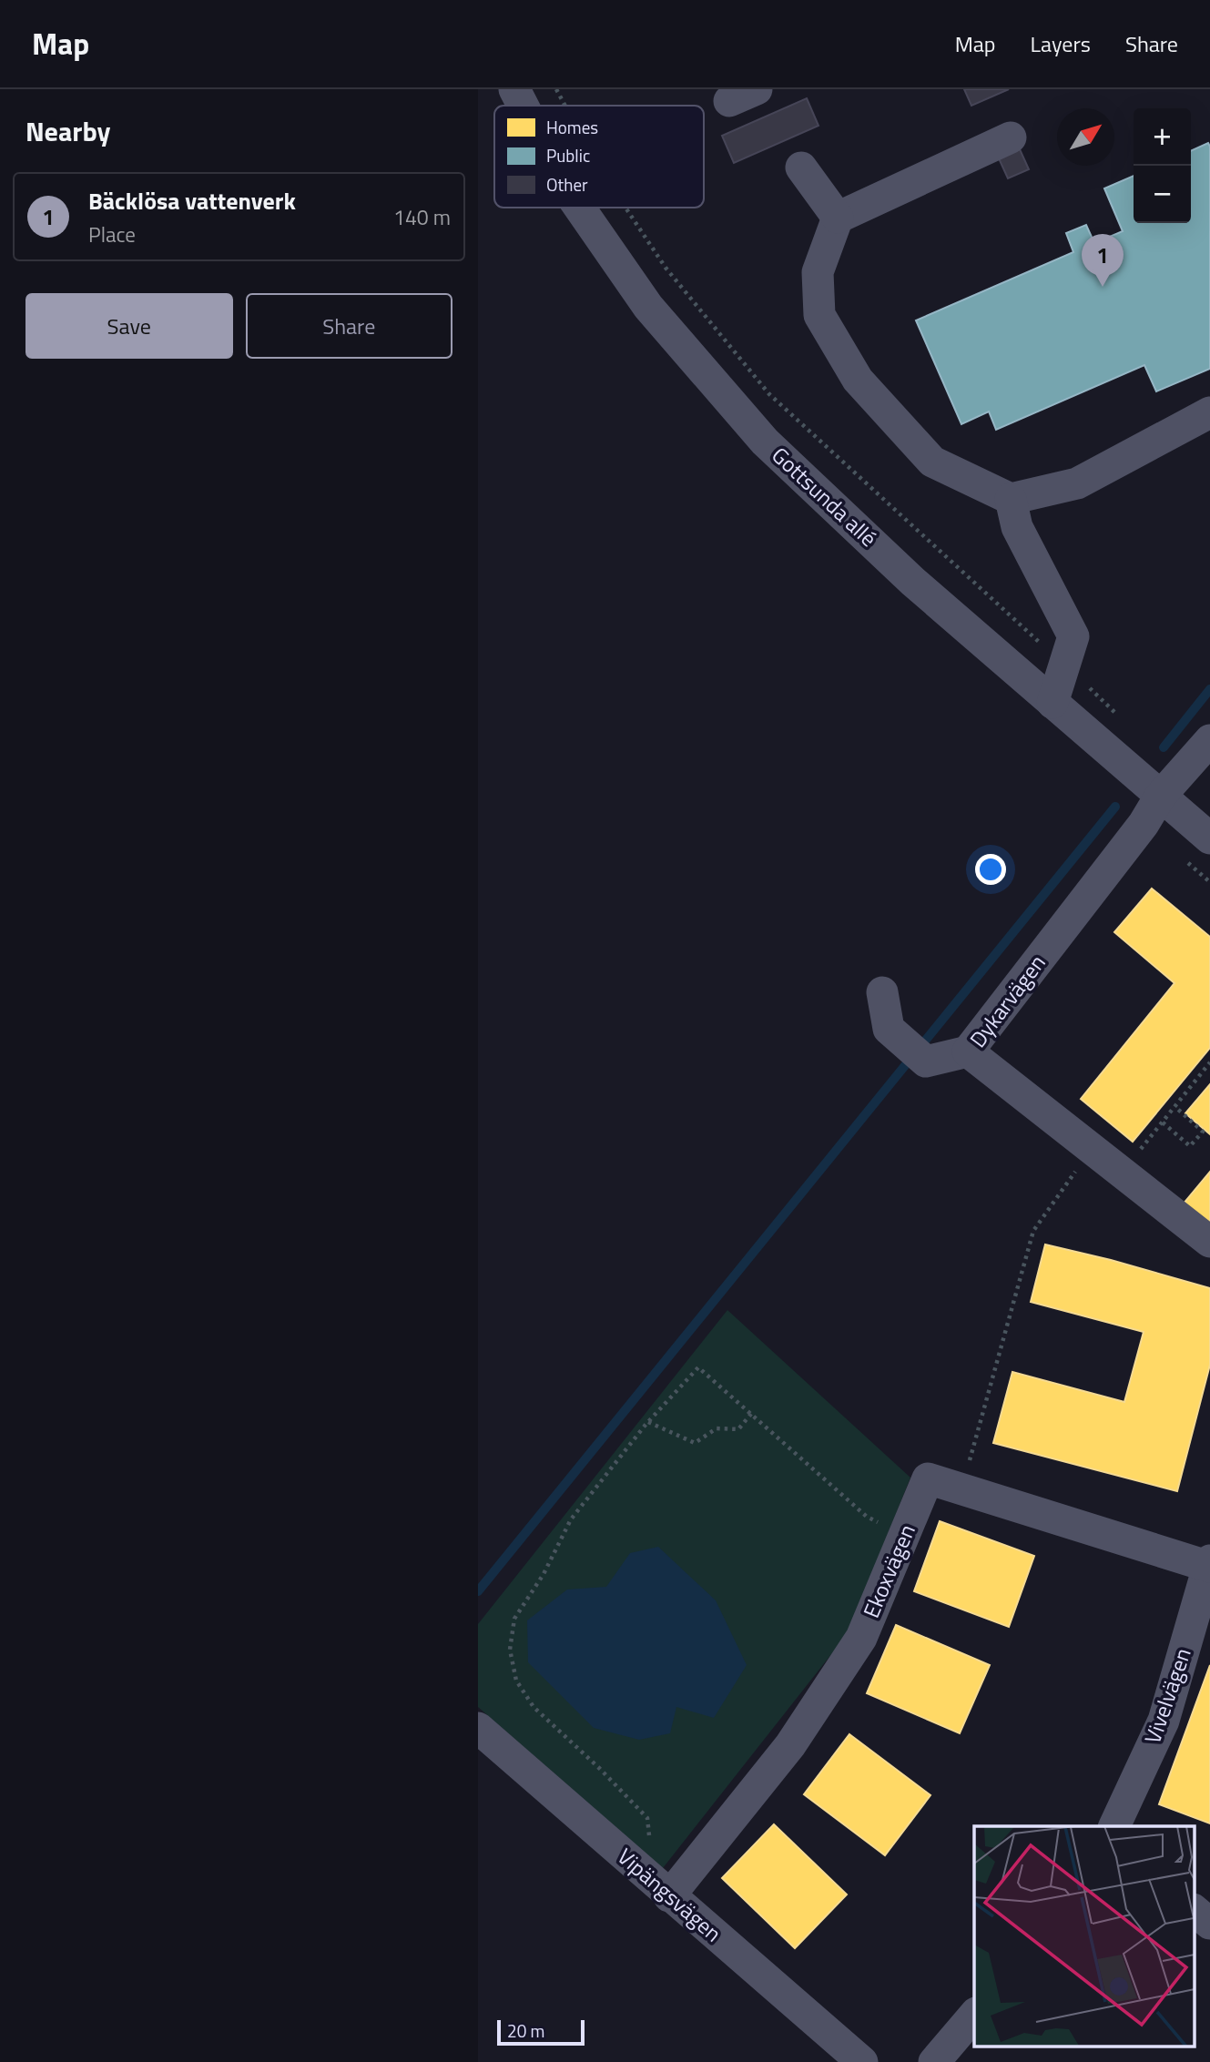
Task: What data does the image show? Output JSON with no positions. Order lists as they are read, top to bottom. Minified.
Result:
{"streets":{"street":["Gottsunda allé","Dykarvägen","Ekoxvägen","Vivelvägen","Vipängsvägen"]},"crossings":[["Gottsunda allé","Dykarvägen"],["Ekoxvägen","Vivelvägen"],["Ekoxvägen","Vipängsvägen"]],"legend":["Homes","Public","Other"],"scale_bar":"20 m","north":"top right","page":{"header":"Map","nav":["Map","Layers","Share"],"heading":"Nearby","map_buttons":["+","−"],"list":[{"mark":"1","name":"Bäcklösa vattenverk","note":"Place","value":"140 m"}],"pins":"1","buttons":["Save","Share"],"scale":"20 m"}}
